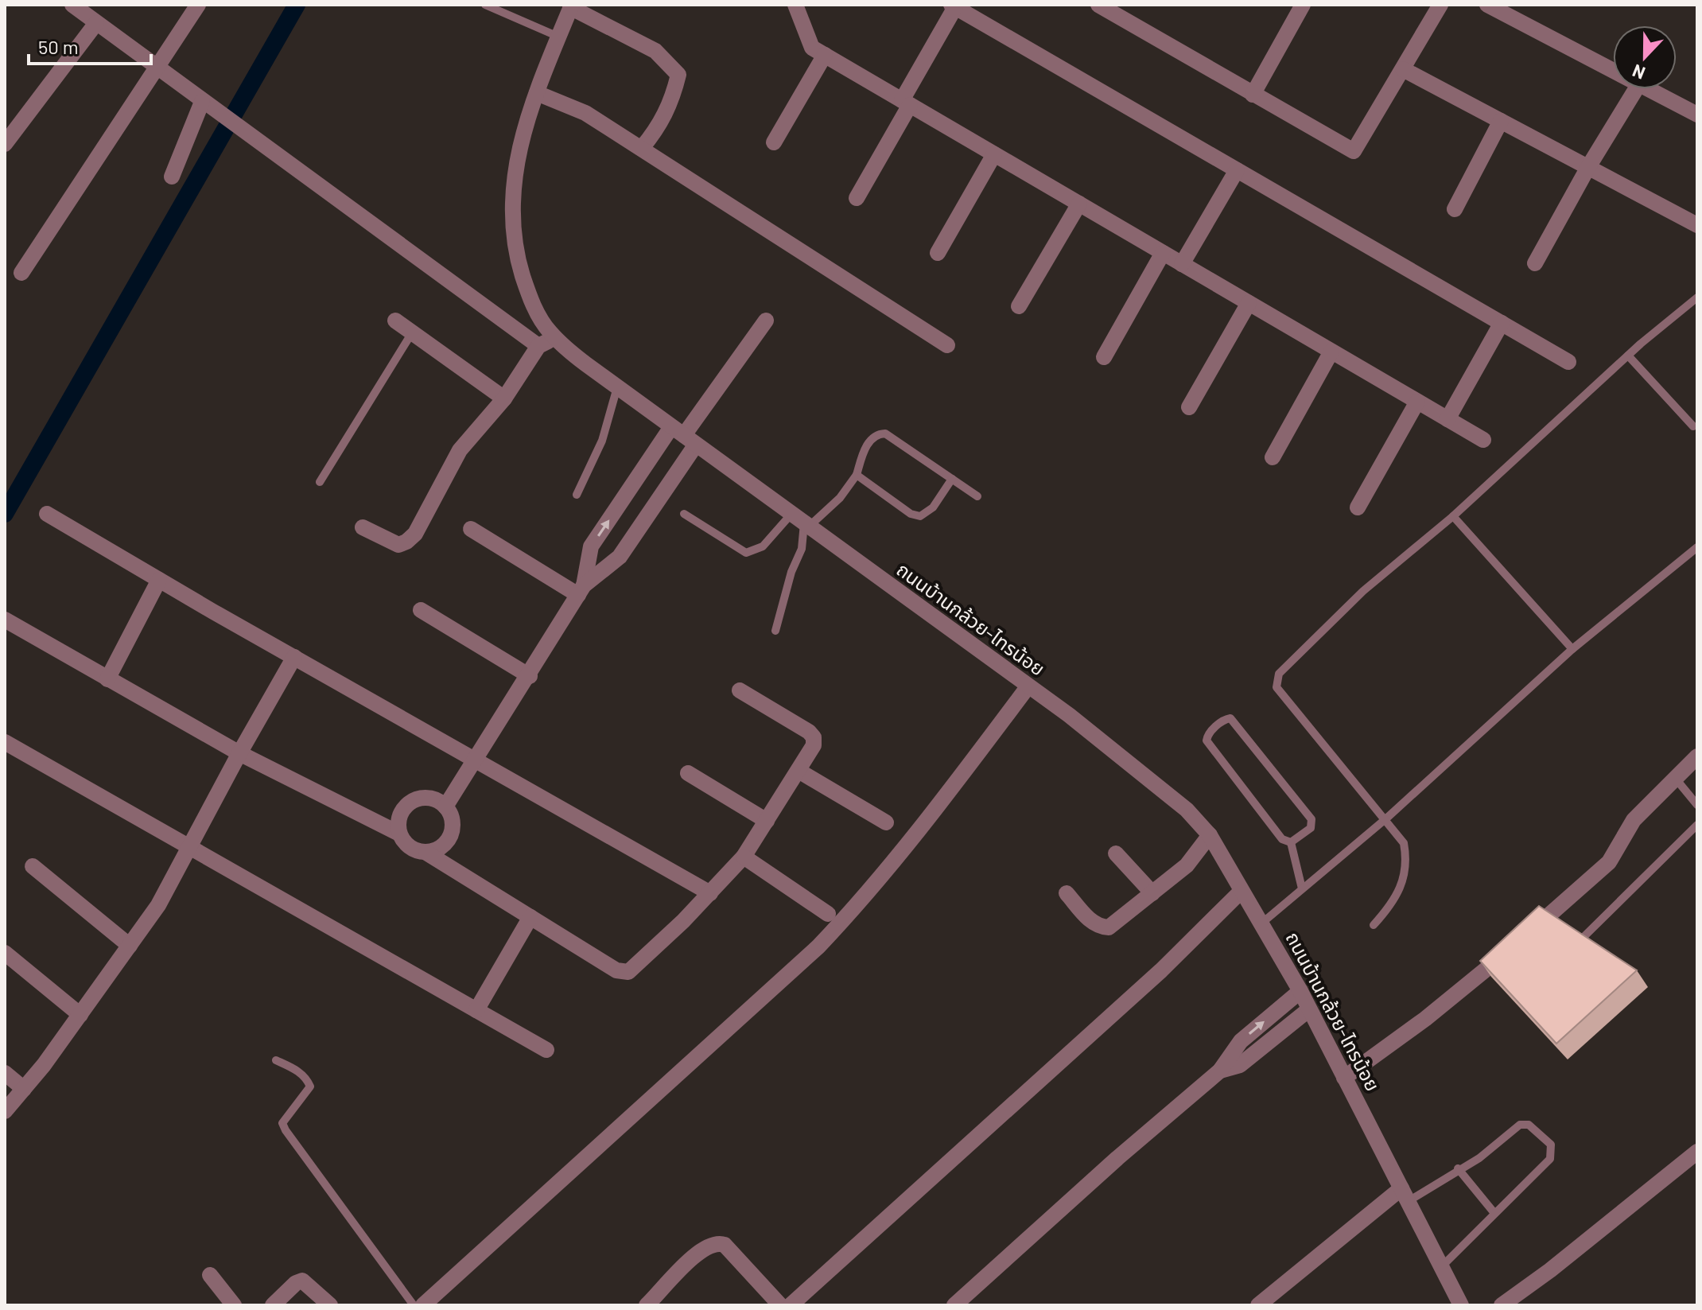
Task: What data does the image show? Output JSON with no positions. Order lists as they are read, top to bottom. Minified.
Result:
{"streets":{"street":["ถนนบ้านกล้วย-ไทรน้อย"]},"scale_bar":"50 m","north":"bottom"}
